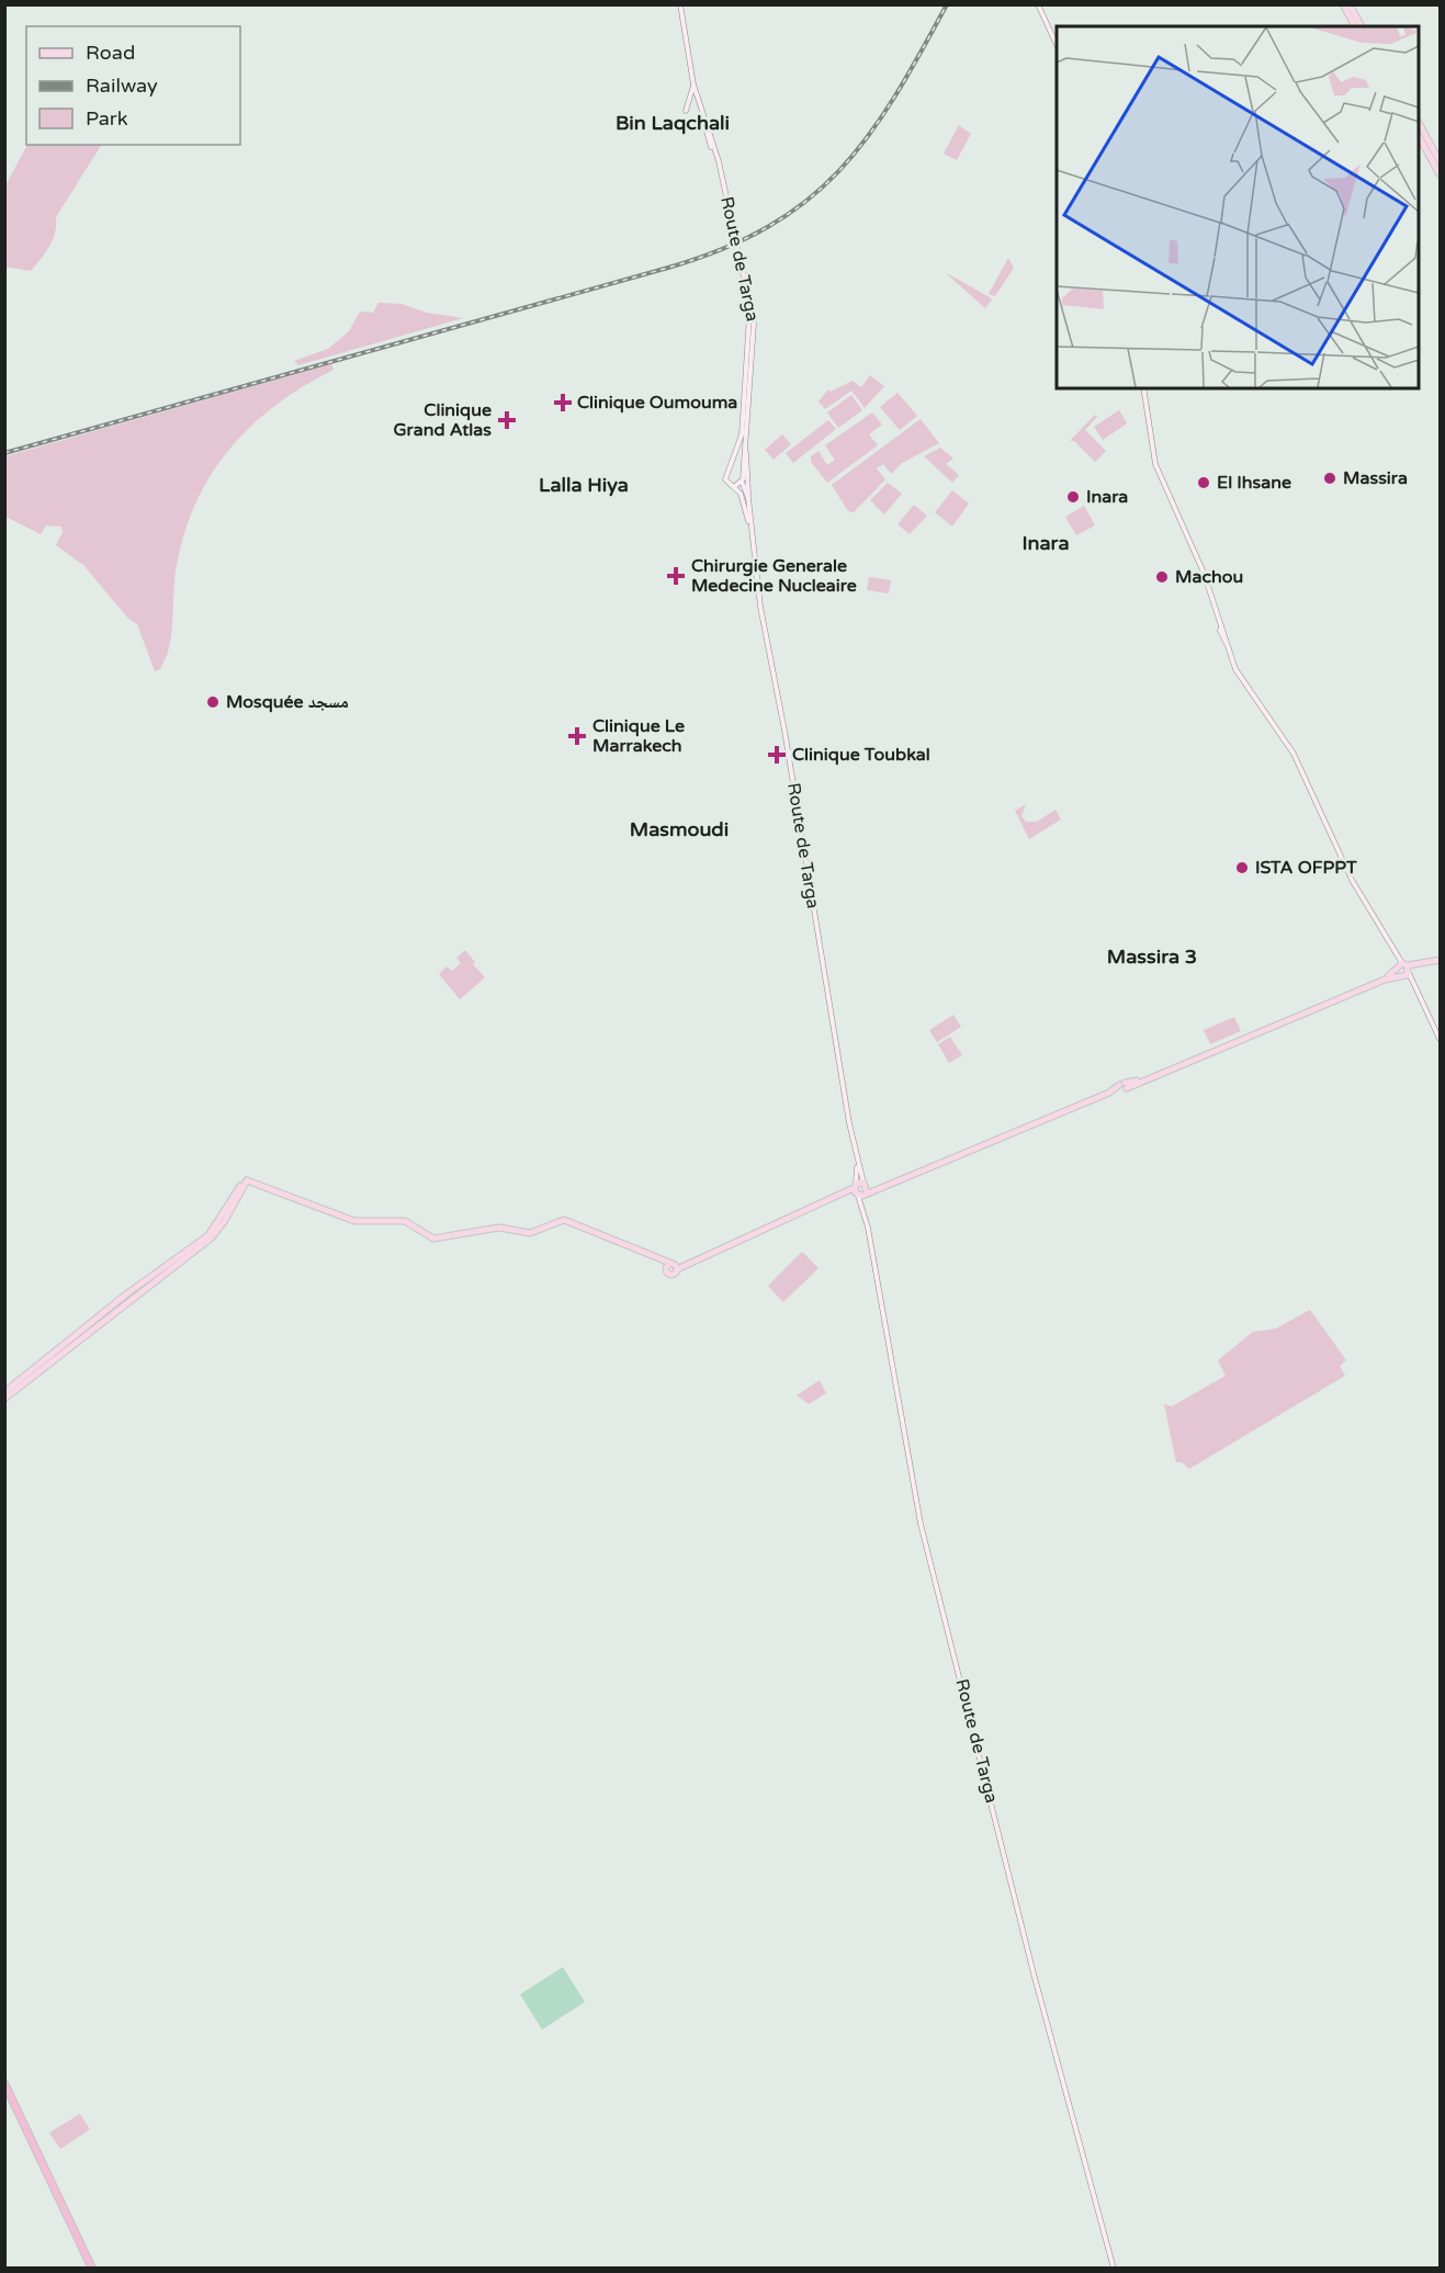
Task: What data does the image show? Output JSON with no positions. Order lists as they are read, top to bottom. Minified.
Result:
{"streets":{"main road":["Route de Targa"]},"districts":["Bin Laqchali","Lalla Hiya","Inara","Masmoudi","Massira 3"],"places":{"health":["Clinique Oumouma","Clinique Grand Atlas","Chirurgie Generale Medecine Nucleaire","Clinique Le Marrakech","Clinique Toubkal"],"other":["Massira","El Ihsane","Inara","Machou","Mosquée مسجد","ISTA OFPPT"]},"legend":["Road","Railway","Park"]}
